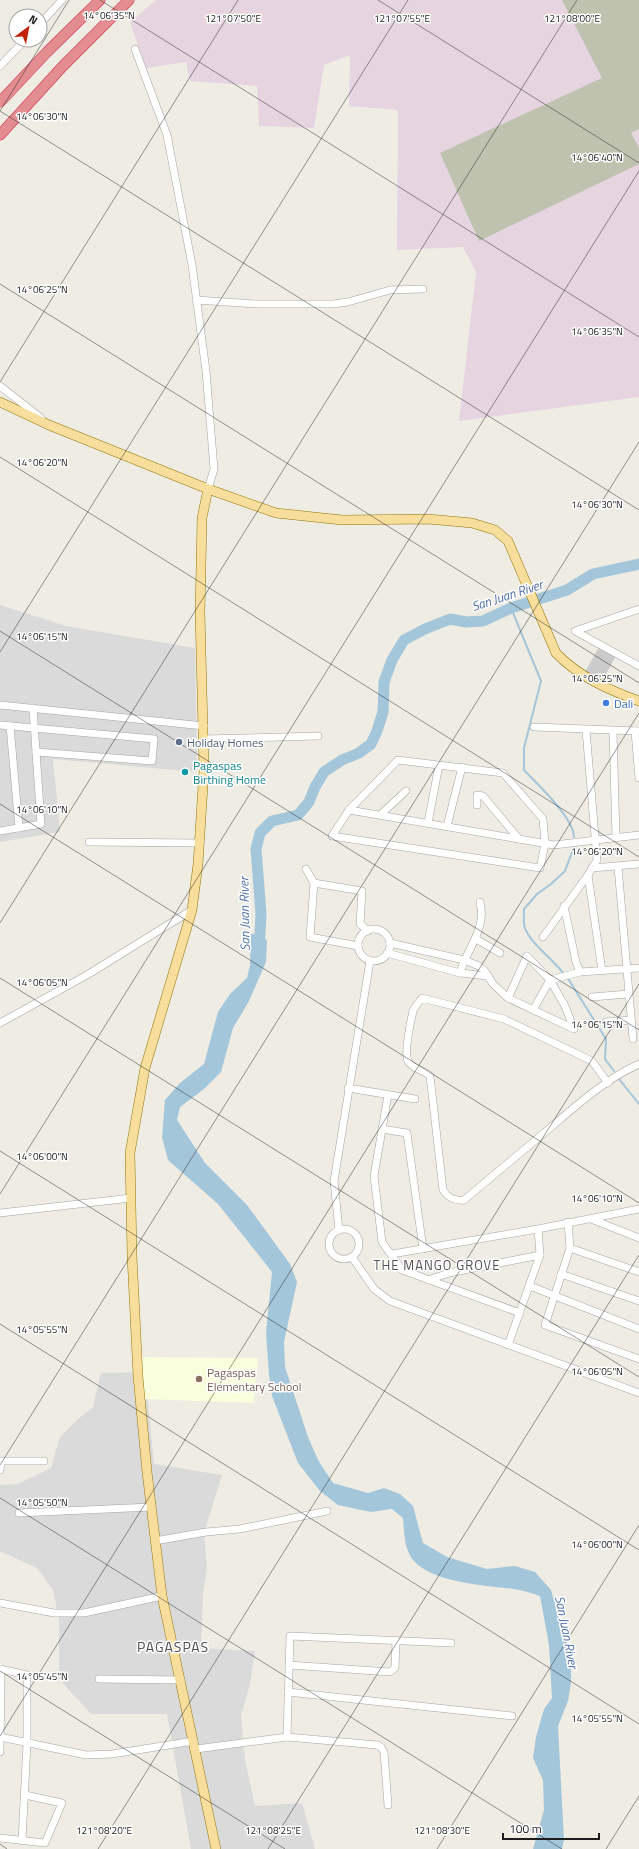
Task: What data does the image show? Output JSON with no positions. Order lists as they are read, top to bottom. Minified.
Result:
{"districts":["THE MANGO GROVE","PAGASPAS"],"water":["San Juan River"],"places":["Dali","Holiday Homes","Pagaspas Birthing Home","Pagaspas Elementary School"],"scale_bar":"100 m","north":"top right","coordinates":["14°06'35\"N","121°07'50\"E","121°07'55\"E","121°08'00\"E","14°06'30\"N","14°06'40\"N","14°06'25\"N","14°06'20\"N","14°06'15\"N","14°06'10\"N","14°06'05\"N","14°06'00\"N","14°05'55\"N","14°05'50\"N","14°05'45\"N","121°08'20\"E","121°08'25\"E","121°08'30\"E"]}
